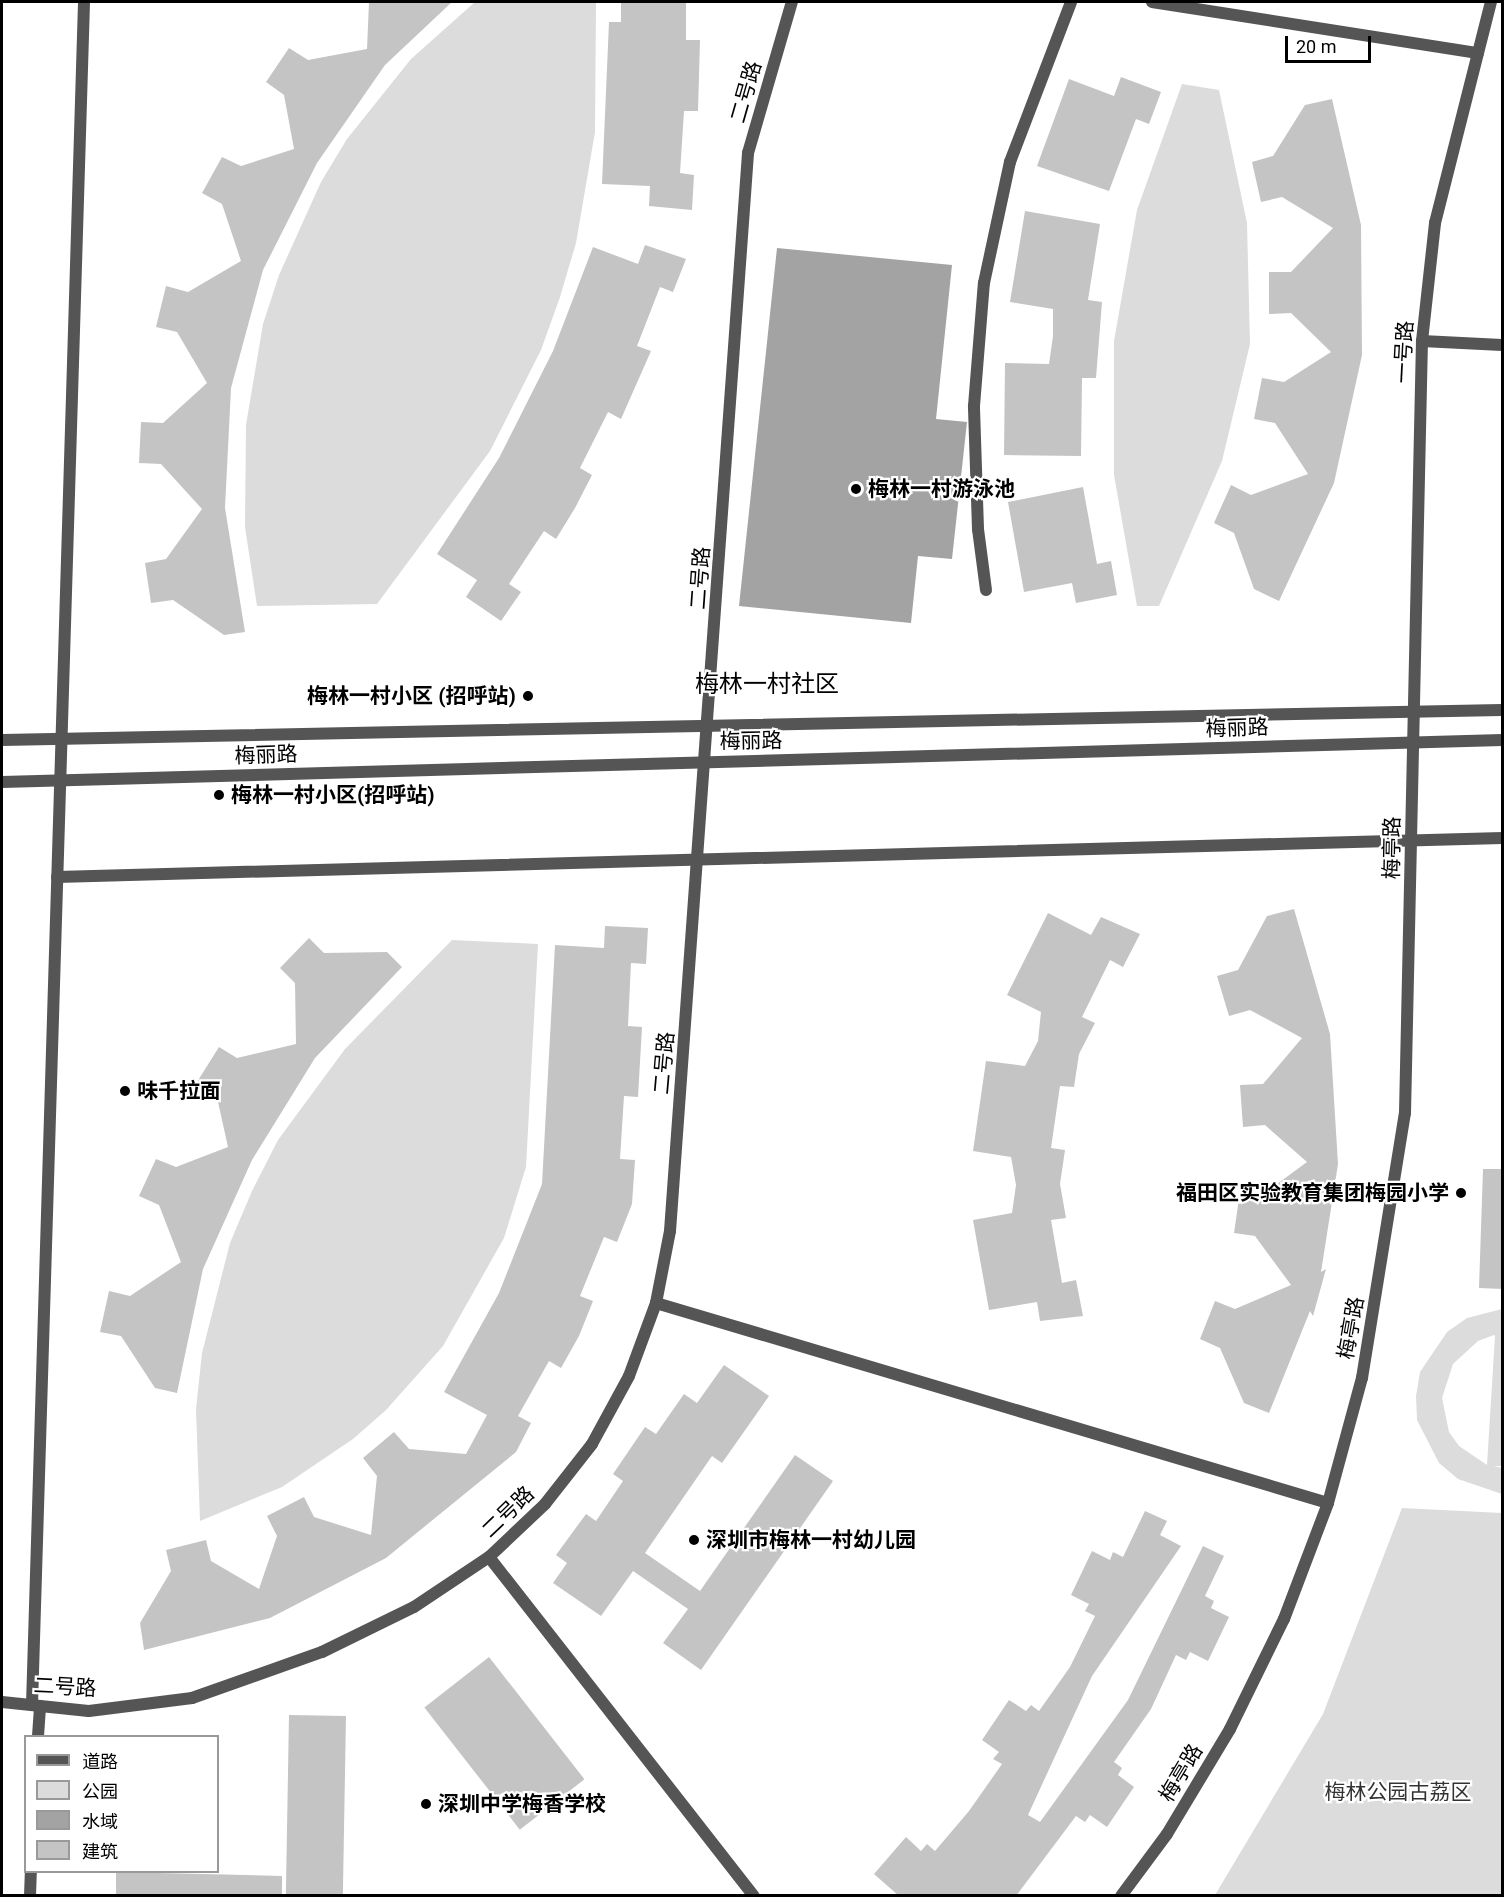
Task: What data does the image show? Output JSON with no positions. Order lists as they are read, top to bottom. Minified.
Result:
{"streets":{"street":["二号路","一号路","梅丽路","梅亭路"]},"crossings":[["二号路","梅丽路"],["一号路","梅丽路"],["一号路","梅亭路"],["梅丽路","梅亭路"]],"districts":["梅林一村社区"],"parks":["梅林公园古荔区"],"places":["梅林一村游泳池","梅林一村小区 (招呼站)","梅林一村小区(招呼站)","味千拉面","福田区实验教育集团梅园小学","深圳市梅林一村幼儿园","深圳中学梅香学校"],"legend":["道路","公园","水域","建筑"],"scale_bar":"20 m"}
